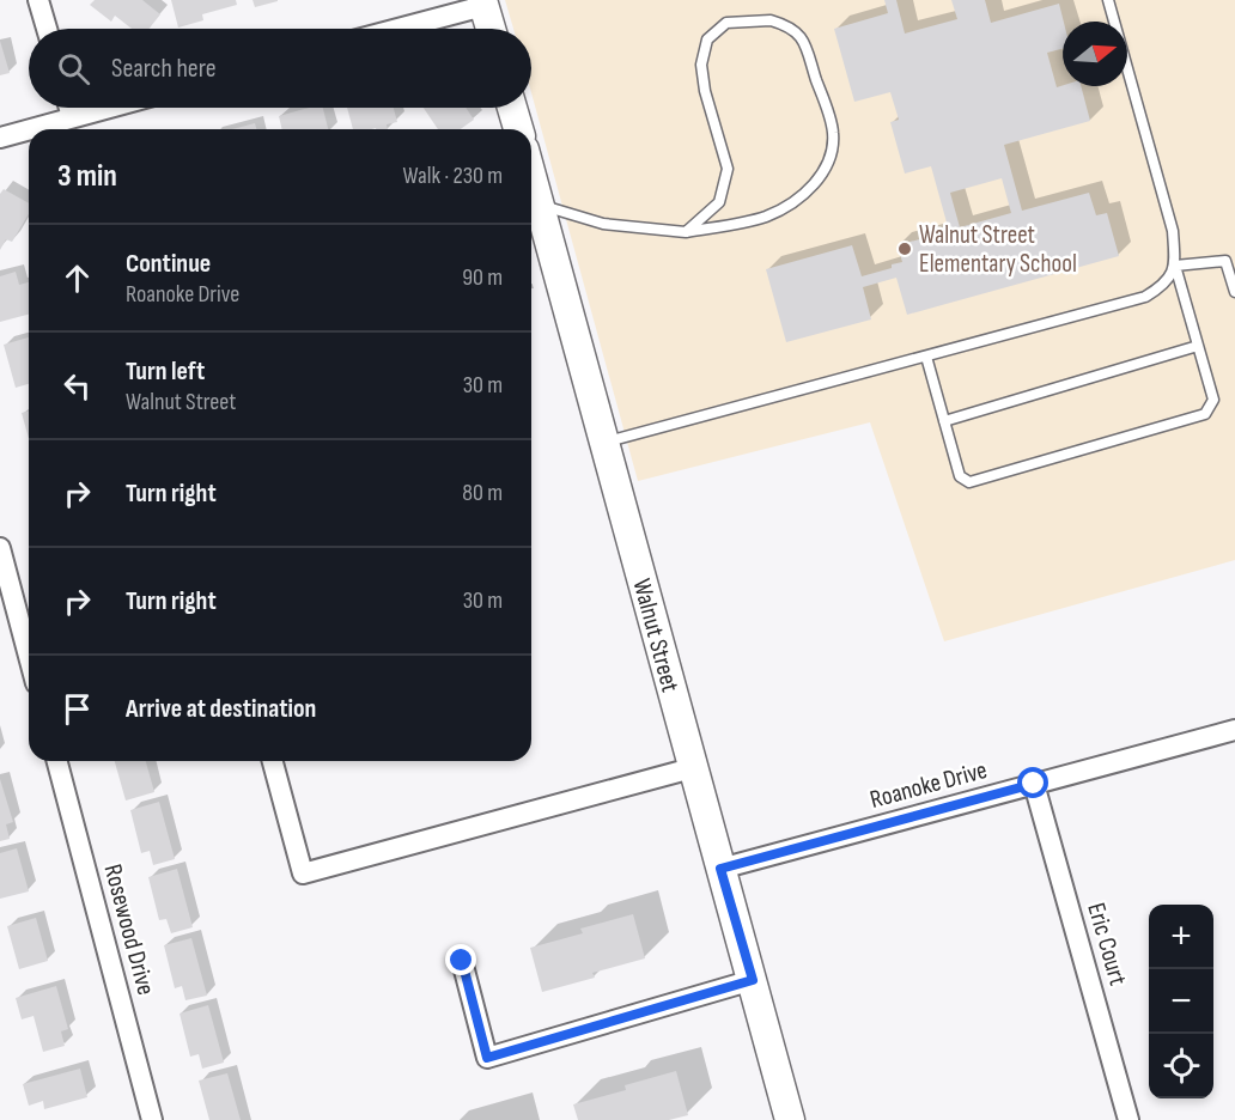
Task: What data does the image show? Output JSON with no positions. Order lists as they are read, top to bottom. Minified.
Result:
{"streets":{"street":["Walnut Street","Roanoke Drive","Rosewood Drive","Eric Court"]},"crossings":[["Walnut Street","Roanoke Drive"],["Roanoke Drive","Eric Court"]],"places":["Walnut Street Elementary School"],"north":"right","page":{"search":"Search here","heading":["3 min","Walk · 230 m"],"list":[["Continue","Roanoke Drive","90 m"],["Turn left","Walnut Street","30 m"],["Turn right","80 m"],["Turn right","30 m"],"Arrive at destination"],"map_buttons":["+","−"]}}
